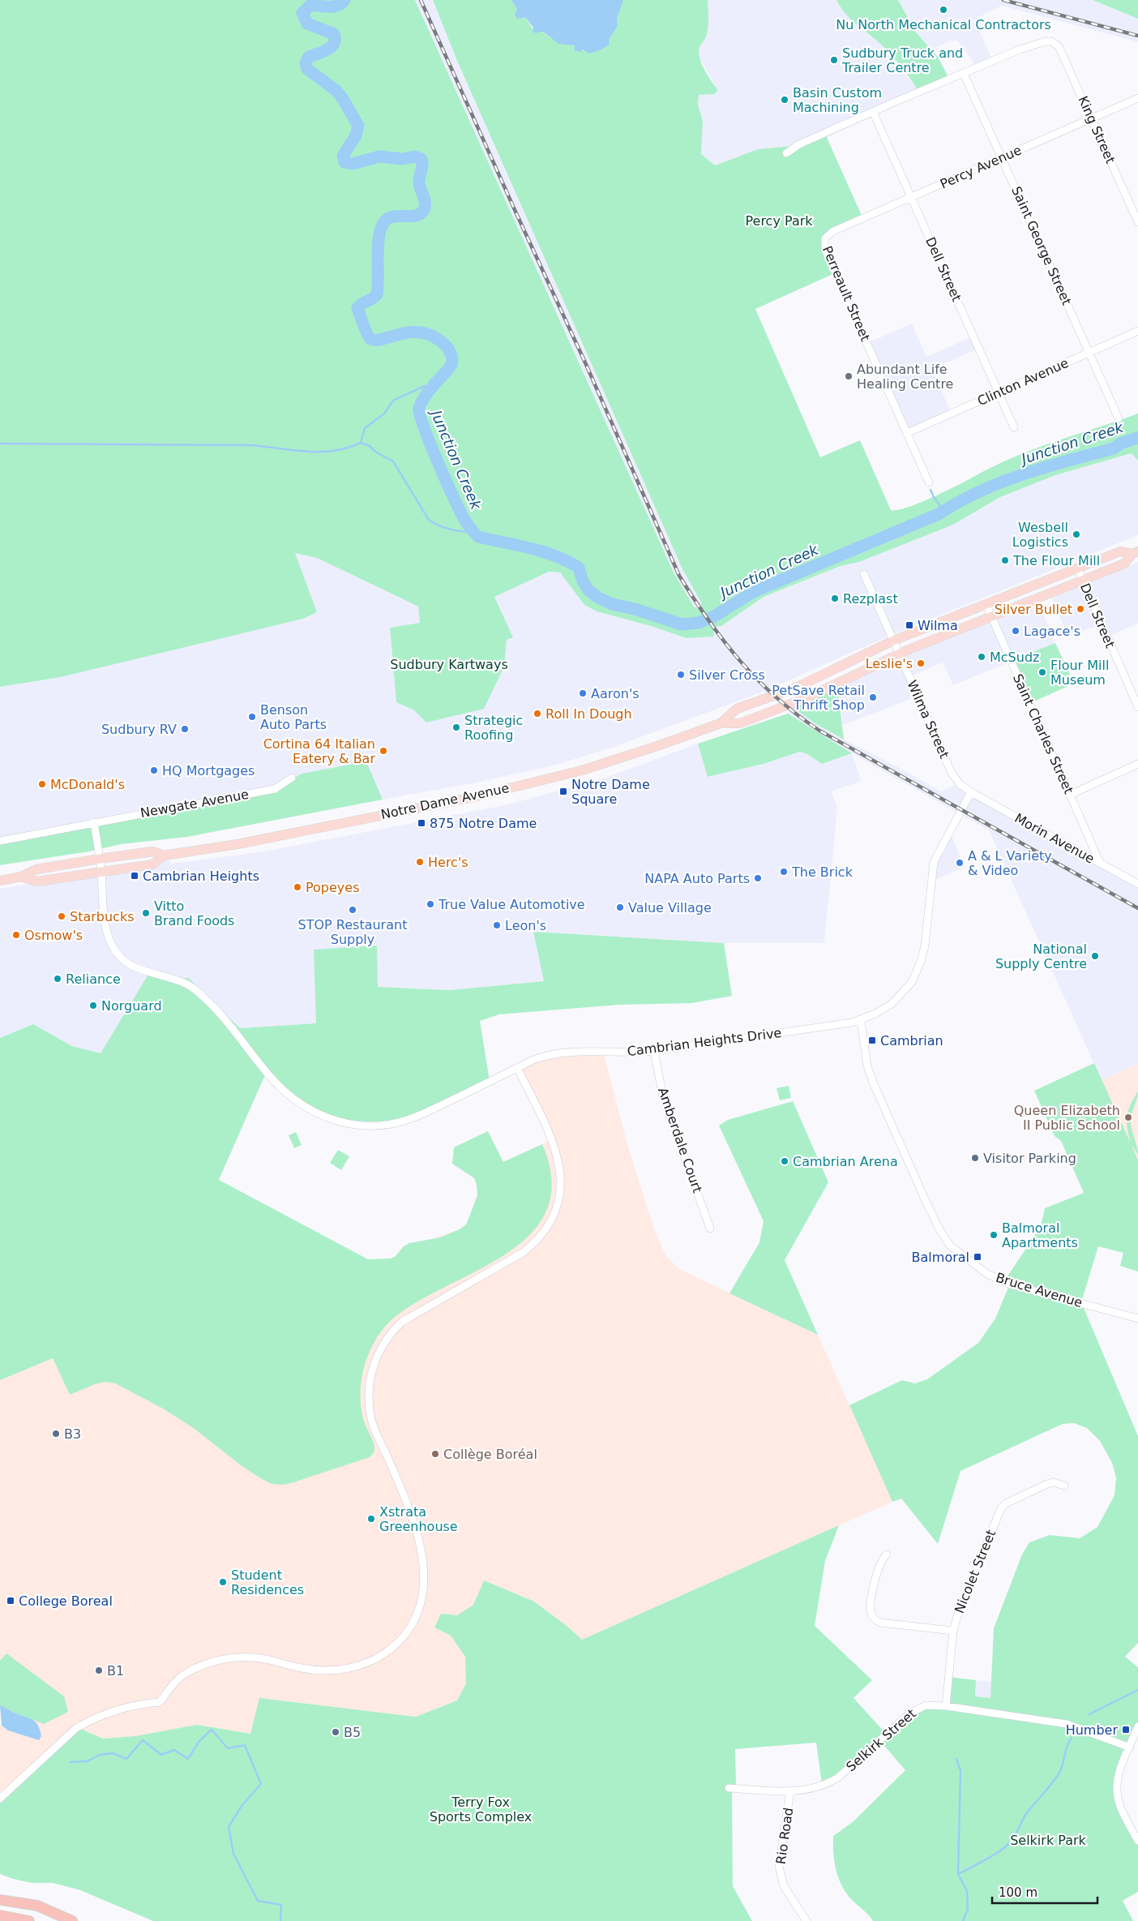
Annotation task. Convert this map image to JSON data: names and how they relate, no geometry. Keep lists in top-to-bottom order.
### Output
{
  "streets": {
    "main road": ["Notre Dame Avenue"],
    "street": [
      "King Street",
      "Percy Avenue",
      "Saint George Street",
      "Dell Street",
      "Perreault Street",
      "Clinton Avenue",
      "Wilma Street",
      "Saint Charles Street",
      "Newgate Avenue",
      "Morin Avenue",
      "Cambrian Heights Drive",
      "Amberdale Court",
      "Bruce Avenue",
      "Nicolet Street",
      "Selkirk Street",
      "Rio Road"
    ]
  },
  "crossings": [
    ["King Street", "Percy Avenue"],
    ["King Street", "Saint George Street"],
    ["Percy Avenue", "Saint George Street"],
    ["Percy Avenue", "Dell Street"],
    ["Percy Avenue", "Perreault Street"],
    ["Saint George Street", "Clinton Avenue"],
    ["Dell Street", "Clinton Avenue"],
    ["Dell Street", "Notre Dame Avenue"],
    ["Perreault Street", "Clinton Avenue"],
    ["Wilma Street", "Notre Dame Avenue"],
    ["Wilma Street", "Morin Avenue"],
    ["Wilma Street", "Cambrian Heights Drive"],
    ["Saint Charles Street", "Notre Dame Avenue"],
    ["Saint Charles Street", "Morin Avenue"],
    ["Notre Dame Avenue", "Cambrian Heights Drive"],
    ["Morin Avenue", "Cambrian Heights Drive"],
    ["Cambrian Heights Drive", "Amberdale Court"],
    ["Cambrian Heights Drive", "Bruce Avenue"],
    ["Nicolet Street", "Selkirk Street"],
    ["Selkirk Street", "Rio Road"]
  ],
  "water": ["Junction Creek"],
  "parks": [
    "Percy Park",
    "Sudbury Kartways",
    "Terry Fox Sports Complex",
    "Selkirk Park"
  ],
  "places": {
    "other": [
      "Nu North Mechanical Contractors",
      "Sudbury Truck and Trailer Centre",
      "Basin Custom Machining",
      "Abundant Life Healing Centre",
      "Wesbell Logistics",
      "The Flour Mill",
      "Rezplast",
      "Silver Bullet",
      "Lagace's",
      "McSudz",
      "Leslie's",
      "Flour Mill Museum",
      "Silver Cross",
      "Aaron's",
      "PetSave Retail Thrift Shop",
      "Roll In Dough",
      "Benson Auto Parts",
      "Strategic Roofing",
      "Sudbury RV",
      "Cortina 64 Italian Eatery & Bar",
      "HQ Mortgages",
      "McDonald's",
      "Herc's",
      "A & L Variety & Video",
      "The Brick",
      "NAPA Auto Parts",
      "Popeyes",
      "True Value Automotive",
      "Value Village",
      "STOP Restaurant Supply",
      "Vitto Brand Foods",
      "Starbucks",
      "Leon's",
      "Osmow's",
      "National Supply Centre",
      "Reliance",
      "Norguard",
      "Queen Elizabeth II Public School",
      "Visitor Parking",
      "Cambrian Arena",
      "Balmoral Apartments",
      "B3",
      "Collège Boréal",
      "Xstrata Greenhouse",
      "Student Residences",
      "B1",
      "B5"
    ],
    "transit": [
      "Wilma",
      "Notre Dame Square",
      "875 Notre Dame",
      "Cambrian Heights",
      "Cambrian",
      "Balmoral",
      "College Boreal",
      "Humber"
    ]
  },
  "scale_bar": "100 m"
}
